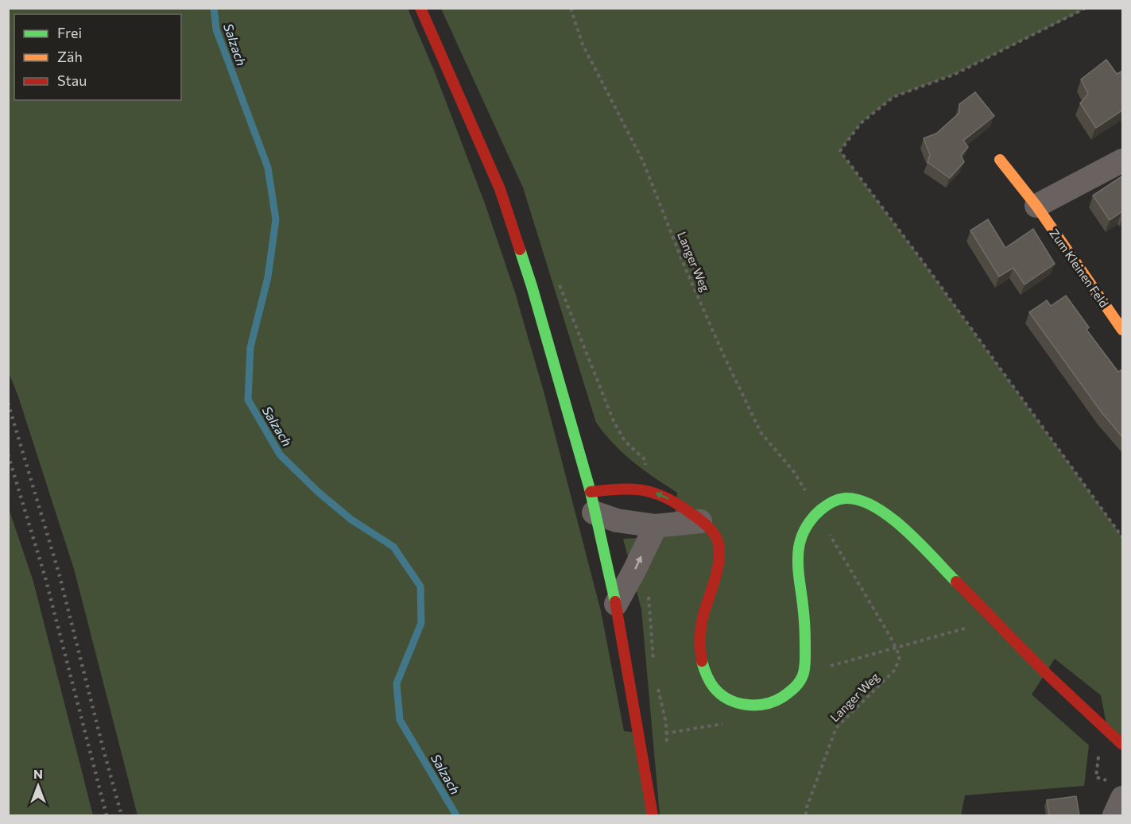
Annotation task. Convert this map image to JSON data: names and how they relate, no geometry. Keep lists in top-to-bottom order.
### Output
{
  "streets": {
    "street": ["Zum Kleinen Feld"],
    "path": ["Langer Weg"]
  },
  "water": ["Salzach"],
  "legend": ["Frei", "Zäh", "Stau"],
  "north": "top"
}
